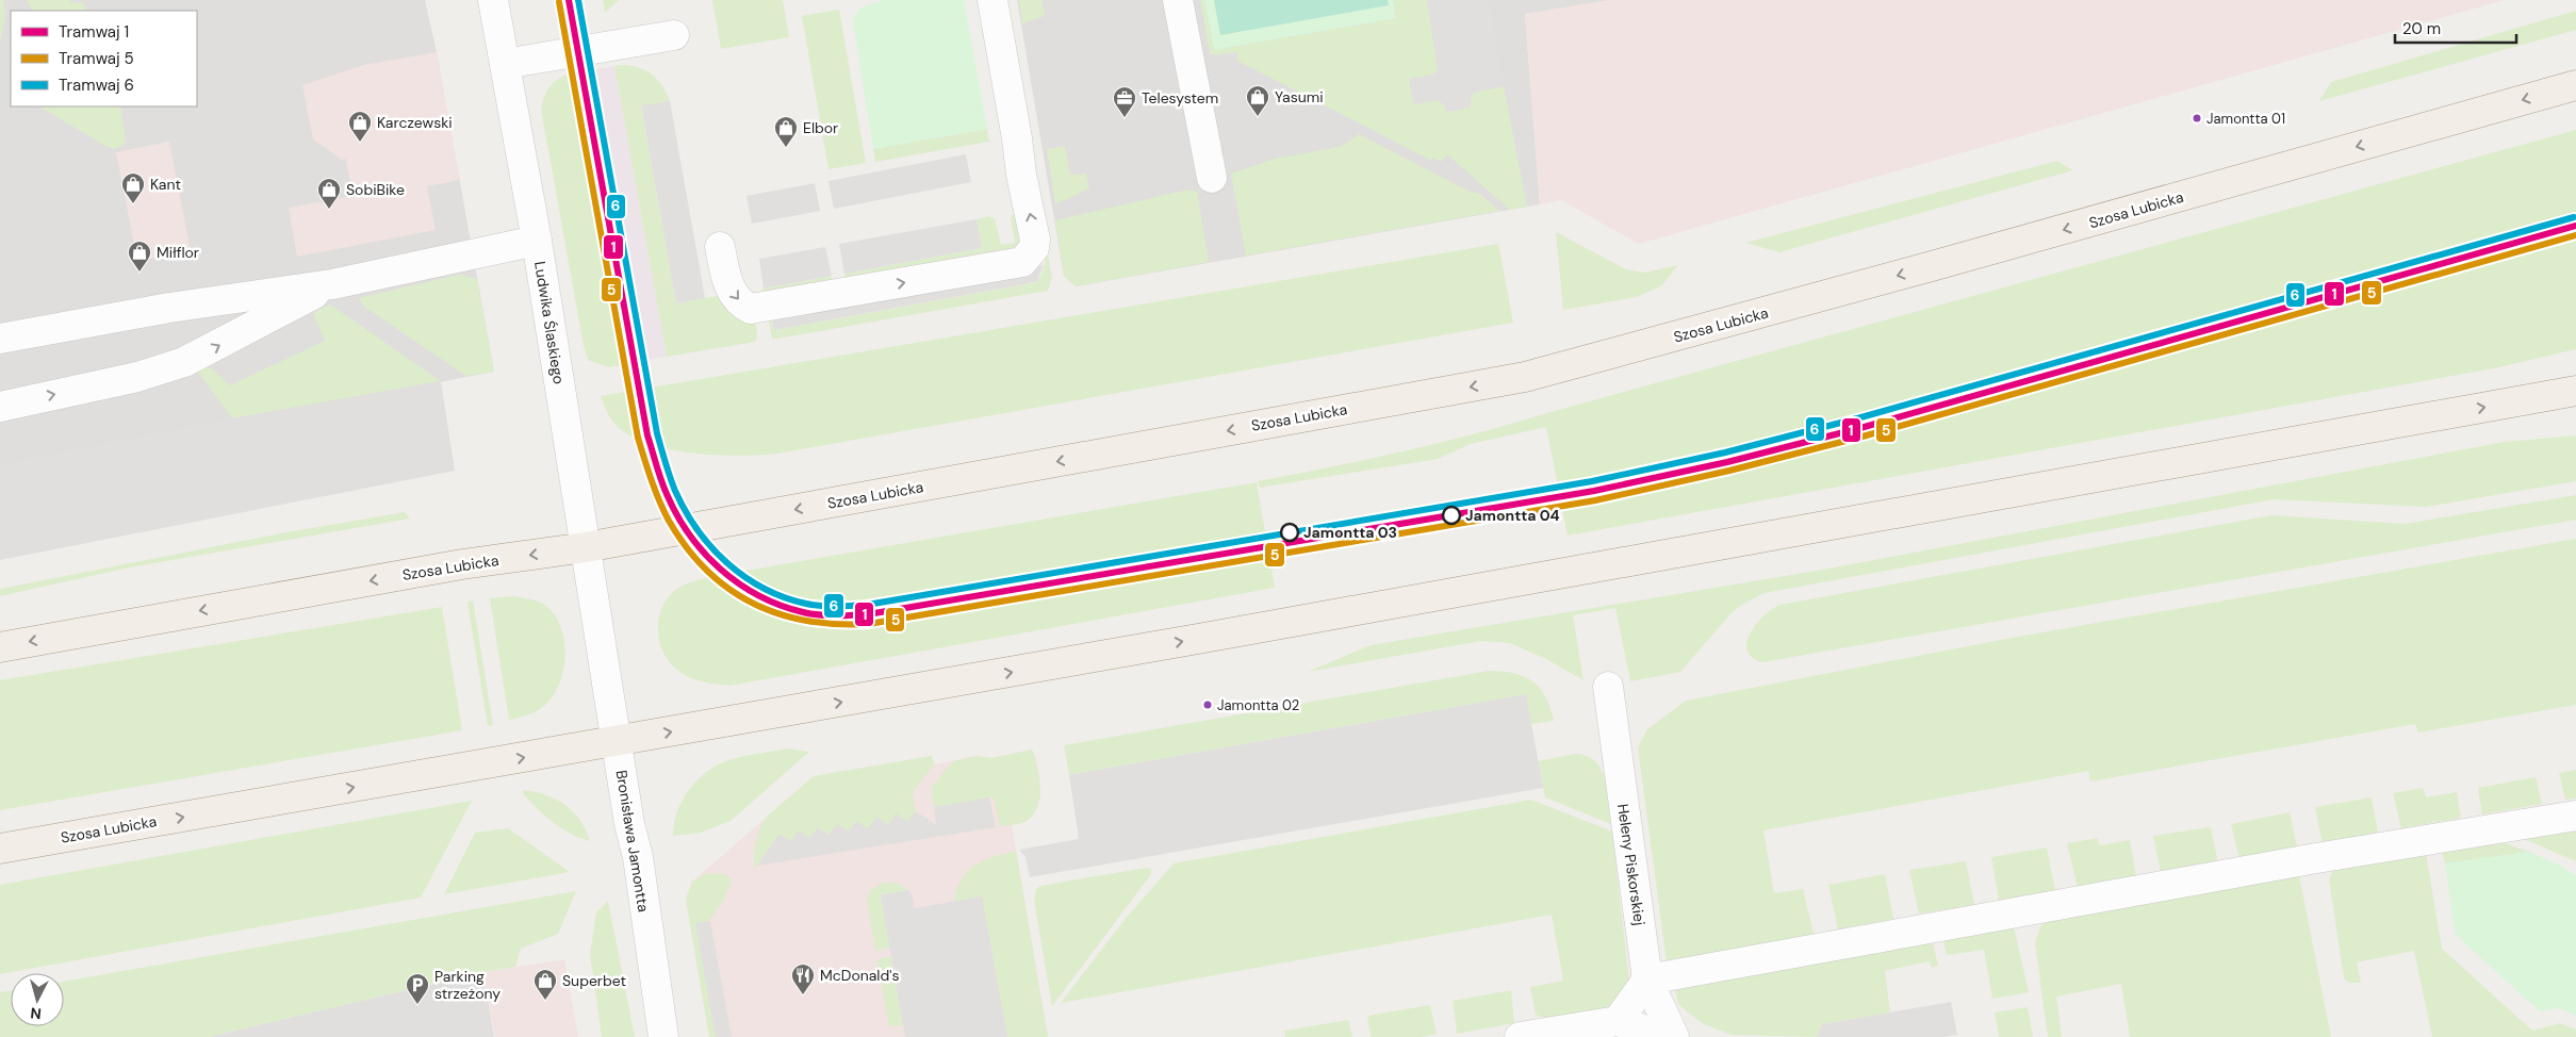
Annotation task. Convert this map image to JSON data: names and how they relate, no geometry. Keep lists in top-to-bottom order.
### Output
{
  "streets": {
    "main road": ["Szosa Lubicka"],
    "street": ["Ludwika Ślaskiego", "Bronisława Jamontta", "Heleny Piskorskiej"]
  },
  "crossings": [
    ["Szosa Lubicka", "Ludwika Ślaskiego"],
    ["Szosa Lubicka", "Bronisława Jamontta"],
    ["Ludwika Ślaskiego", "Bronisława Jamontta"]
  ],
  "places": {
    "shop": [
      "Yasumi",
      "Karczewski",
      "Elbor",
      "Kant",
      "SobiBike",
      "Miłflor",
      "Superbet"
    ],
    "other": [
      "Jamontta 01",
      "Jamontta 04",
      "Jamontta 03",
      "Jamontta 02"
    ],
    "office": ["Telesystem"],
    "restaurant": ["McDonald's"],
    "parking": ["Parking strzeżony"]
  },
  "lines": ["tram line 1", "tram line 6", "tram line 5"],
  "legend": ["Tramwaj 1", "Tramwaj 5", "Tramwaj 6"],
  "scale_bar": "20 m",
  "north": "bottom"
}
